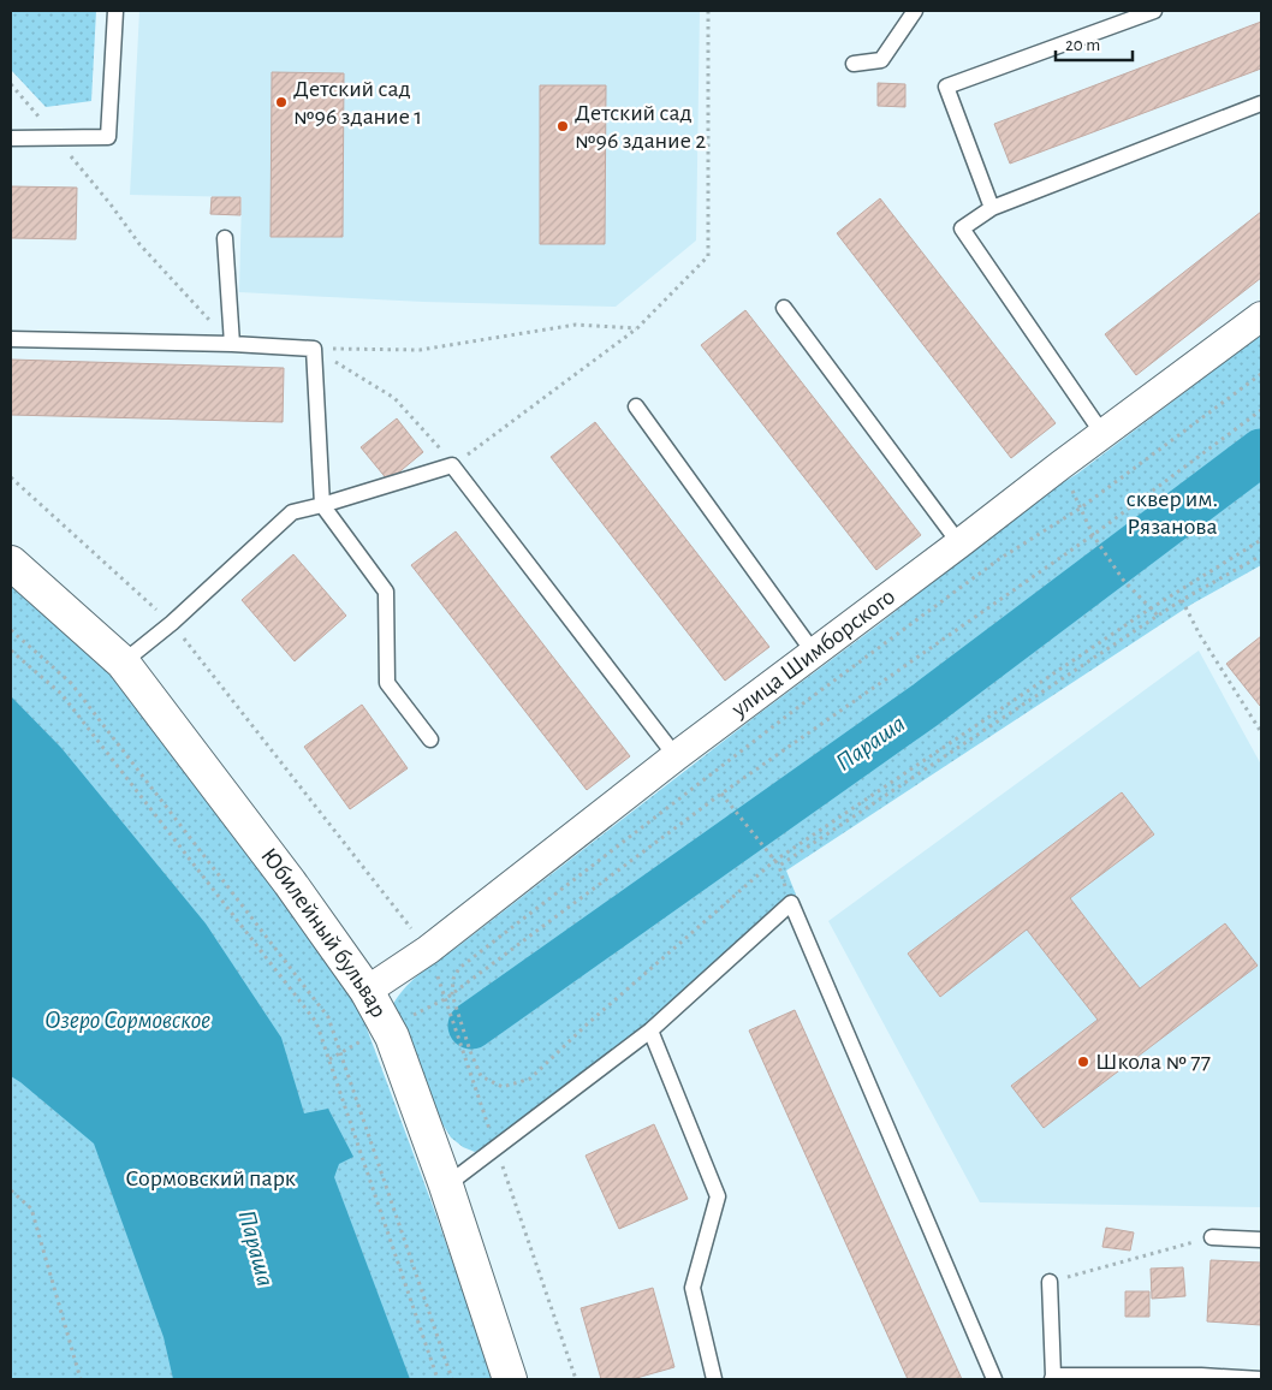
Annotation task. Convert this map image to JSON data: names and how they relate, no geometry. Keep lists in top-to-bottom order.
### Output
{
  "streets": {
    "street": ["улица Шимборского", "Юбилейный бульвар"]
  },
  "crossings": [
    ["улица Шимборского", "Юбилейный бульвар"]
  ],
  "water": ["Параша", "Озеро Сормовское"],
  "parks": ["сквер им. Рязанова", "Сормовский парк"],
  "places": ["Детский сад №96 здание 1", "Детский сад №96 здание 2", "Школа № 77"],
  "scale_bar": "20 m"
}
